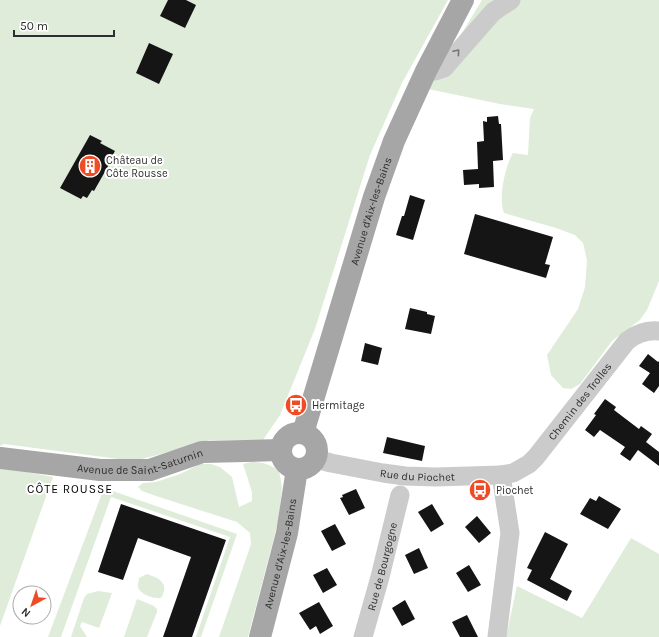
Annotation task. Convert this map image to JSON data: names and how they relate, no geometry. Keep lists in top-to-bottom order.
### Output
{
  "streets": {
    "main road": ["Avenue d'Aix-les-Bains", "Avenue de Saint-Saturnin"],
    "street": ["Chemin des Trolles", "Rue du Piochet", "Rue de Bourgogne"]
  },
  "crossings": [
    ["Avenue d'Aix-les-Bains", "Avenue de Saint-Saturnin"],
    ["Avenue d'Aix-les-Bains", "Rue du Piochet"],
    ["Chemin des Trolles", "Rue du Piochet"],
    ["Avenue de Saint-Saturnin", "Rue du Piochet"]
  ],
  "districts": ["CÔTE ROUSSE"],
  "places": {
    "building": ["Château de Côte Rousse"],
    "bus stop": ["Hermitage", "Piochet"]
  },
  "scale_bar": "50 m",
  "north": "bottom left"
}
